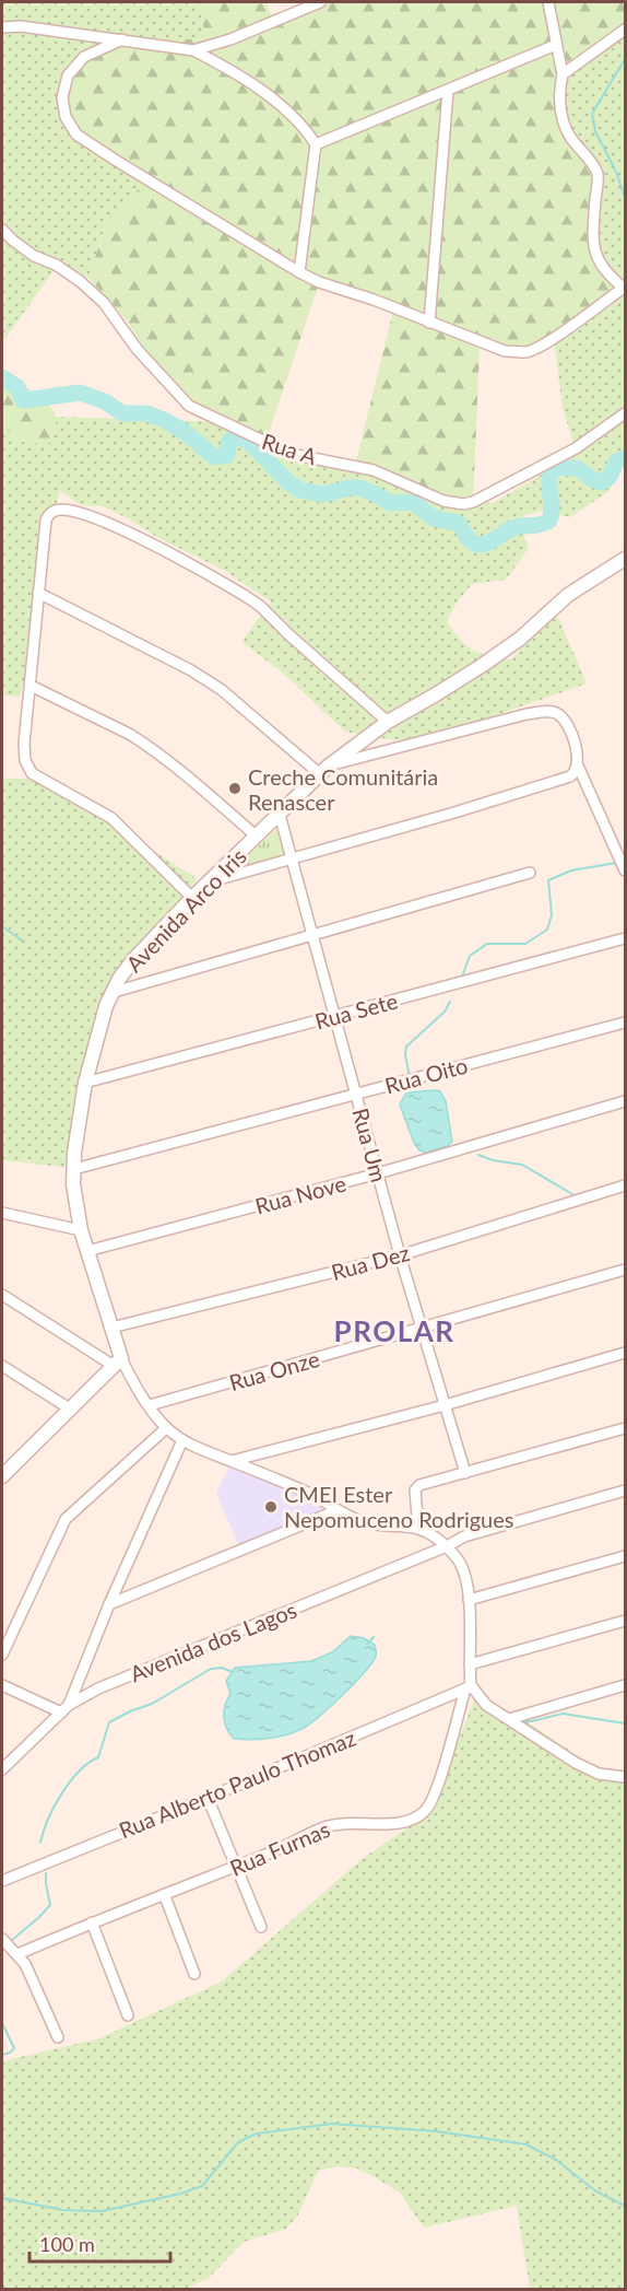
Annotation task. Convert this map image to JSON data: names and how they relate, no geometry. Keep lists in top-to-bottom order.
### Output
{
  "streets": {
    "street": [
      "Rua A",
      "Avenida Arco Iris",
      "Rua Sete",
      "Rua Oito",
      "Rua Um",
      "Rua Nove",
      "Rua Dez",
      "Rua Onze",
      "Avenida dos Lagos",
      "Rua Alberto Paulo Thomaz",
      "Rua Furnas"
    ]
  },
  "crossings": [
    ["Avenida Arco Iris", "Rua Sete"],
    ["Avenida Arco Iris", "Rua Oito"],
    ["Avenida Arco Iris", "Rua Um"],
    ["Avenida Arco Iris", "Rua Nove"],
    ["Avenida Arco Iris", "Rua Dez"],
    ["Avenida Arco Iris", "Rua Onze"],
    ["Rua Sete", "Rua Um"],
    ["Rua Oito", "Rua Um"],
    ["Rua Um", "Rua Nove"],
    ["Rua Um", "Rua Dez"],
    ["Rua Um", "Rua Onze"],
    ["Avenida dos Lagos", "Rua Furnas"],
    ["Rua Alberto Paulo Thomaz", "Rua Furnas"]
  ],
  "districts": ["PROLAR"],
  "places": ["Creche Comunitária Renascer", "CMEI Ester Nepomuceno Rodrigues"],
  "scale_bar": "100 m"
}
